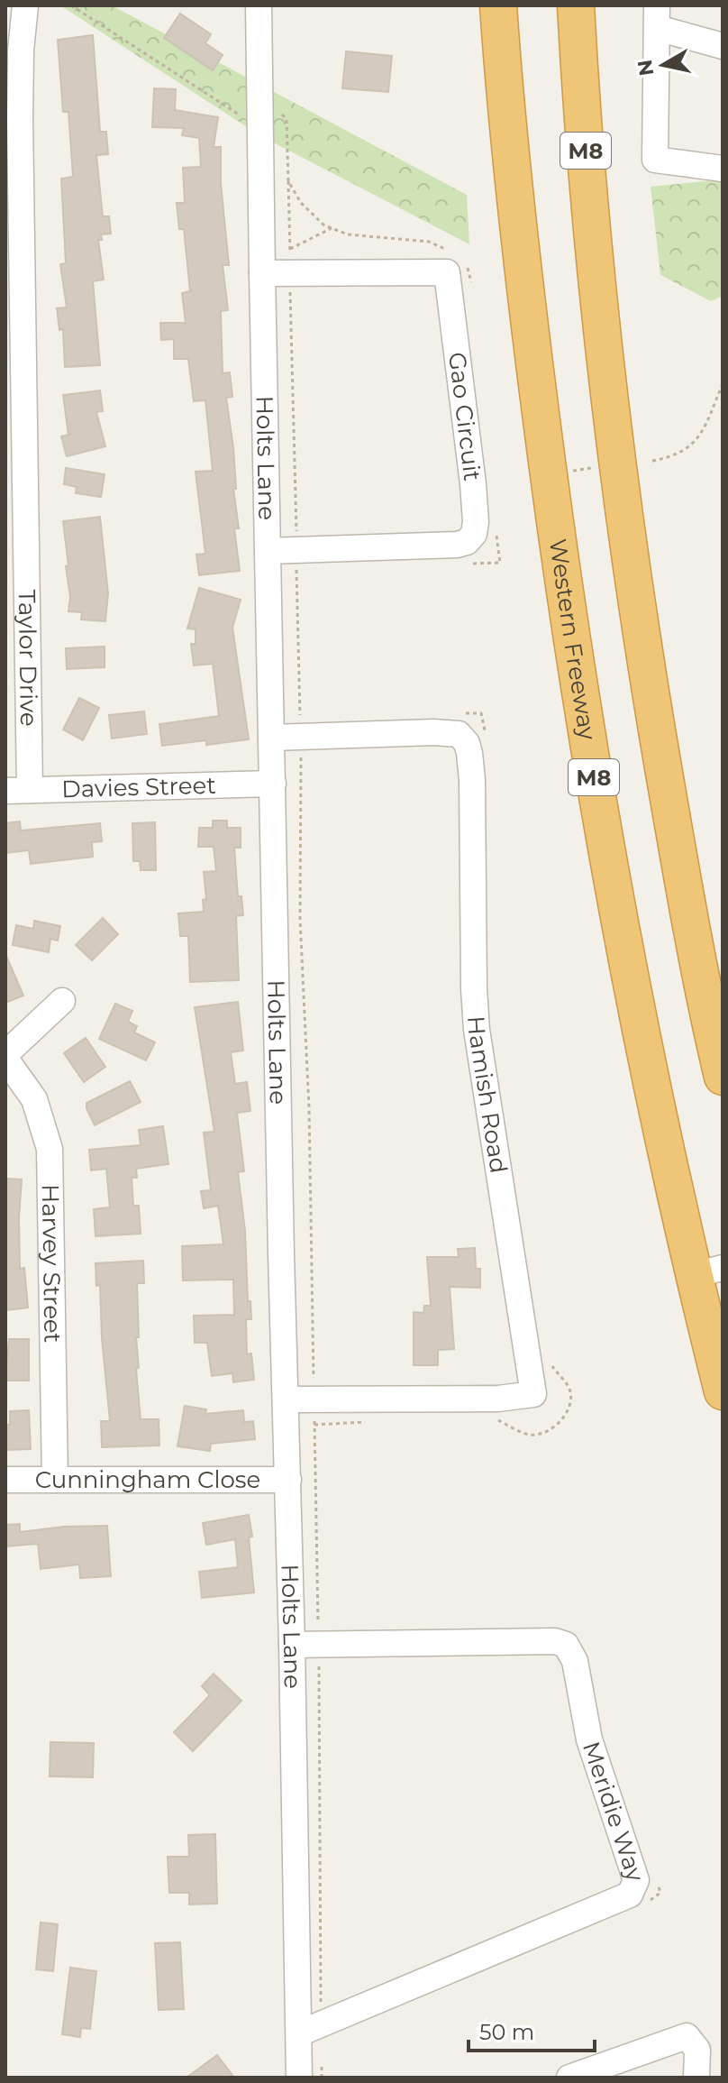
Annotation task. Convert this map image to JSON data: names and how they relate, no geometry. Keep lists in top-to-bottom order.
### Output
{
  "streets": {
    "highway": ["M8", "Western Freeway"],
    "street": [
      "Gao Circuit",
      "Holts Lane",
      "Taylor Drive",
      "Davies Street",
      "Hamish Road",
      "Harvey Street",
      "Cunningham Close",
      "Meridie Way"
    ]
  },
  "crossings": [
    ["Gao Circuit", "Holts Lane"],
    ["Holts Lane", "Davies Street"],
    ["Holts Lane", "Hamish Road"],
    ["Holts Lane", "Cunningham Close"],
    ["Holts Lane", "Meridie Way"],
    ["Taylor Drive", "Davies Street"],
    ["Harvey Street", "Cunningham Close"]
  ],
  "scale_bar": "50 m",
  "north": "left"
}
